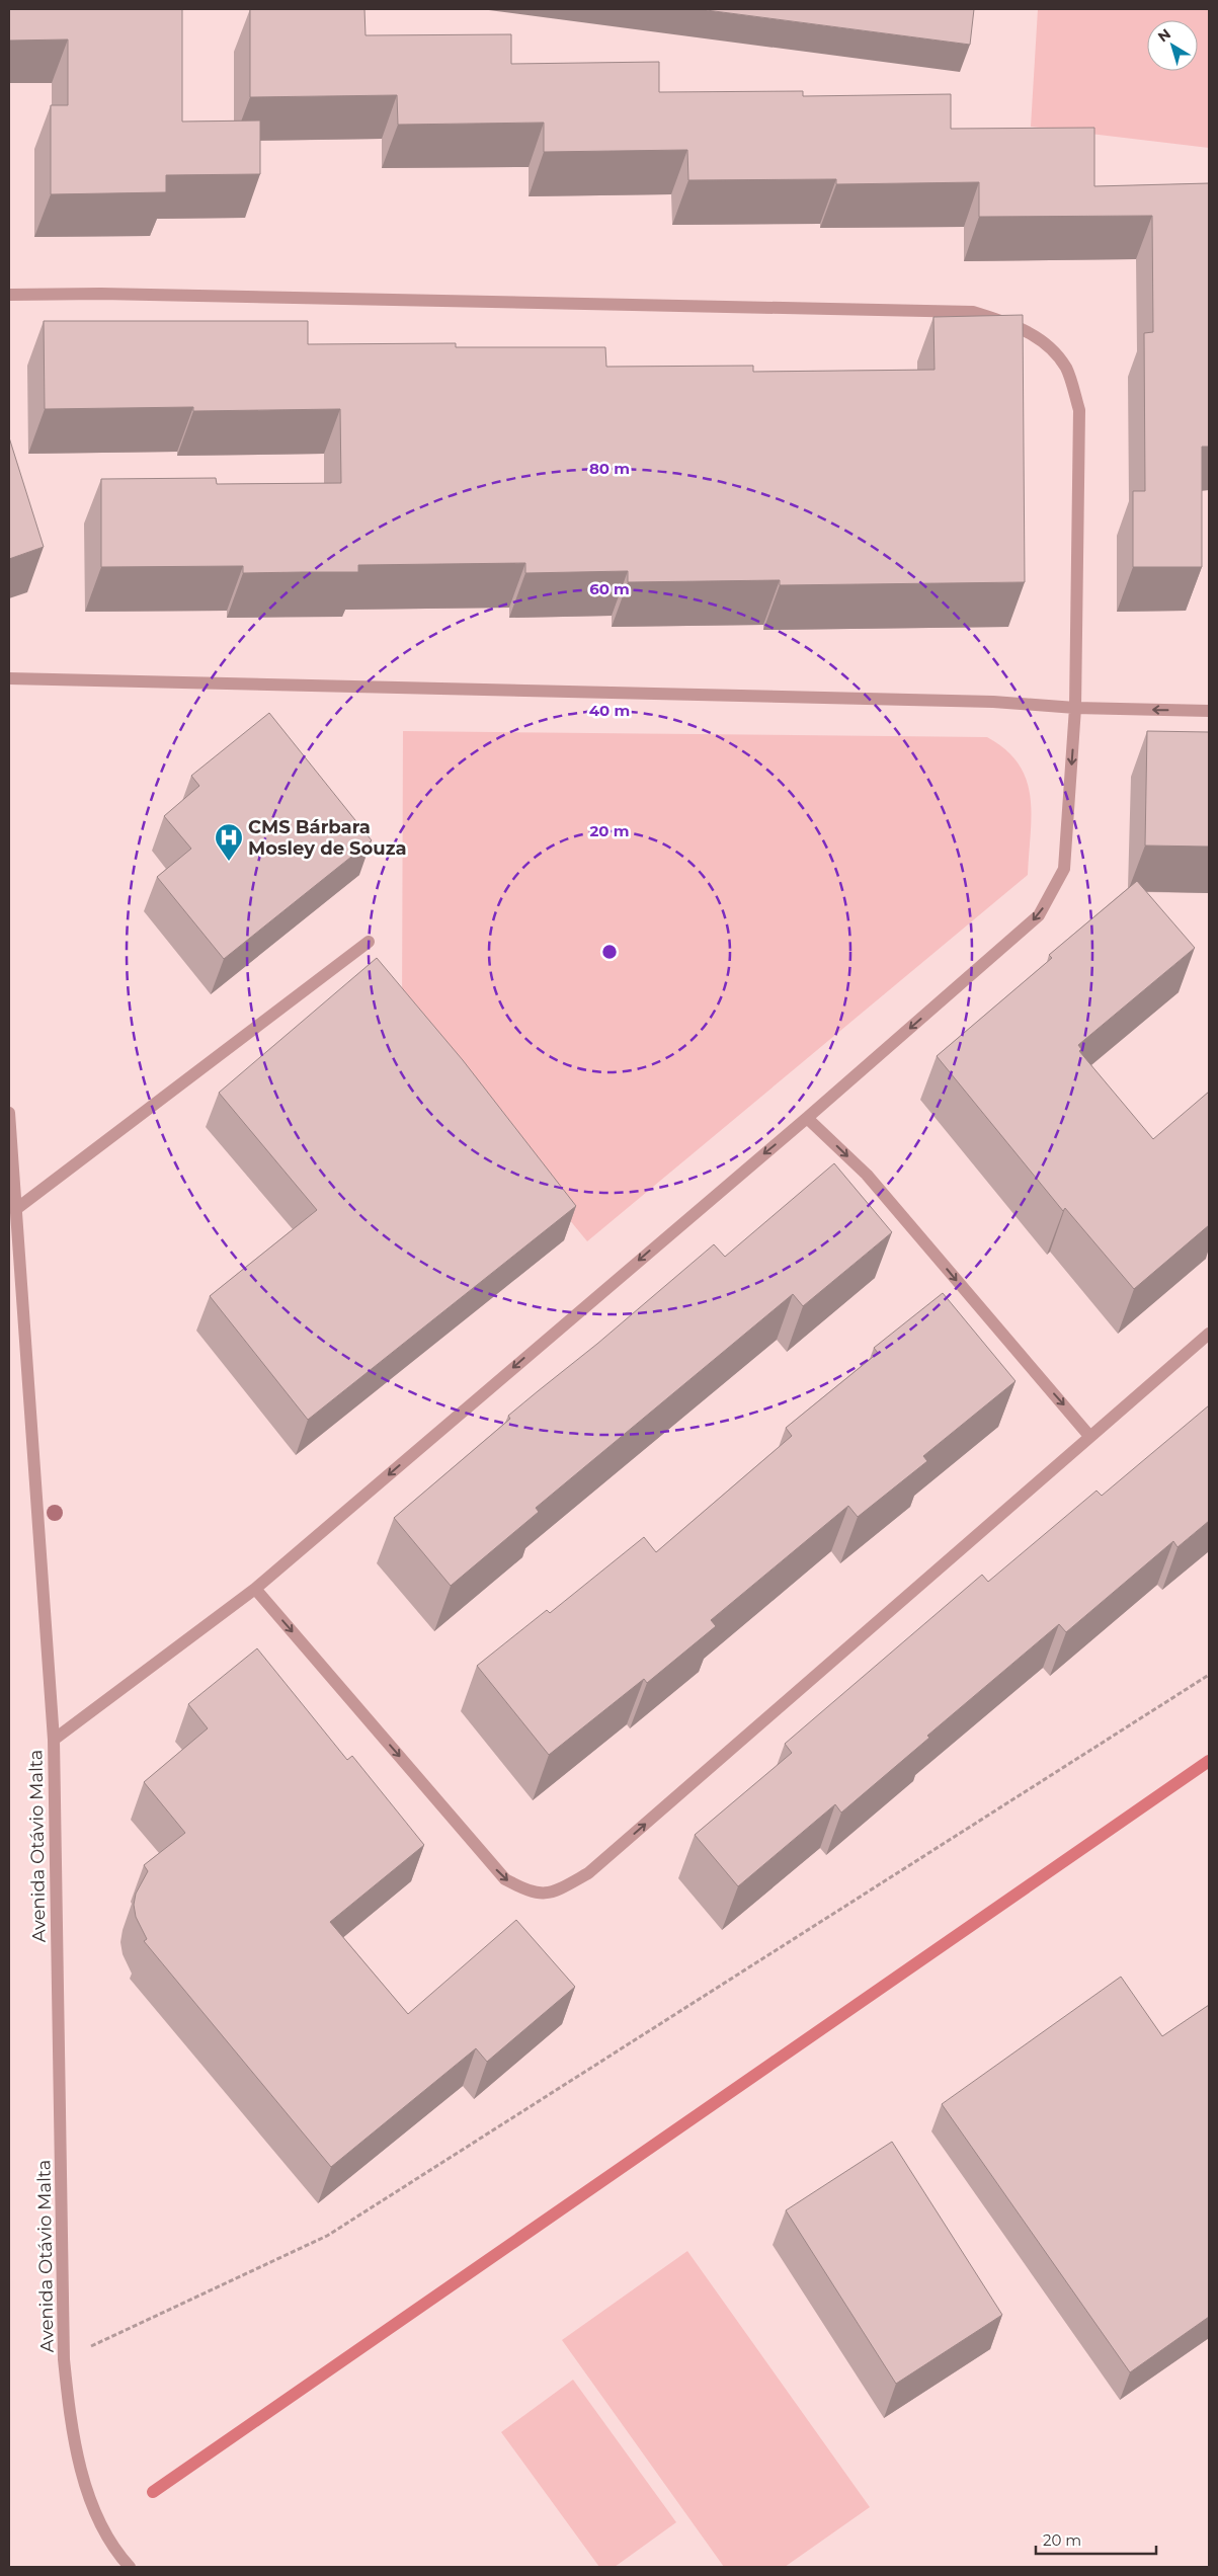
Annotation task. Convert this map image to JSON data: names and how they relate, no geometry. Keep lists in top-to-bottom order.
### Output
{
  "streets": {
    "street": ["Avenida Otávio Malta"]
  },
  "places": {
    "hospital": ["CMS Bárbara Mosley de Souza"]
  },
  "scale_bar": "20 m",
  "north": "top left",
  "rings": [
    "80 m",
    "60 m",
    "40 m",
    "20 m"
  ]
}
